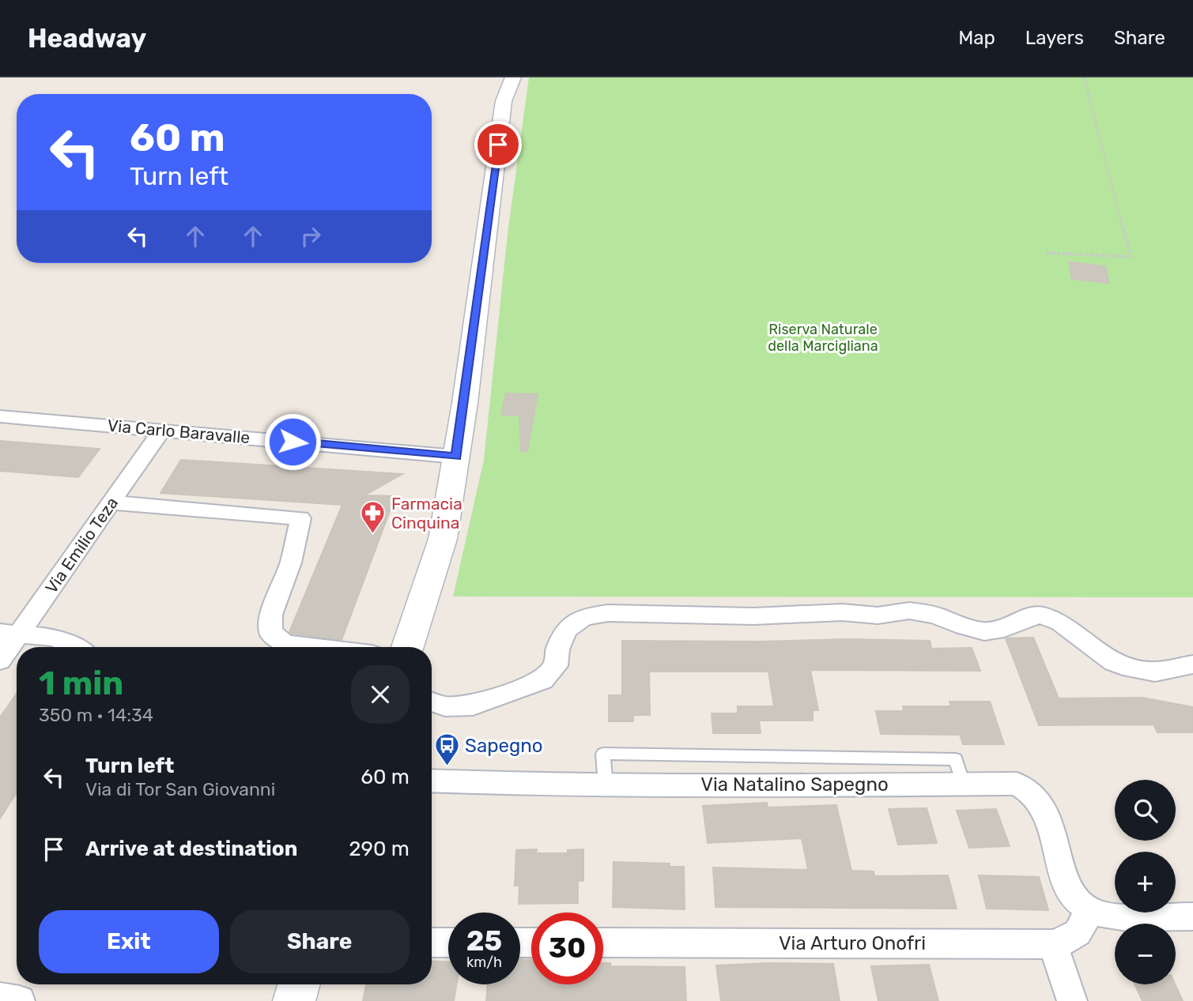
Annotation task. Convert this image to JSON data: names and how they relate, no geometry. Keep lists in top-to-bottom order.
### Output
{
  "streets": {
    "street": [
      "Via Carlo Baravalle",
      "Via Emilio Teza",
      "Via Natalino Sapegno",
      "Via Arturo Onofri"
    ]
  },
  "crossings": [
    ["Via Carlo Baravalle", "Via Emilio Teza"]
  ],
  "parks": ["Riserva Naturale della Marcigliana"],
  "places": {
    "pharmacy": ["Farmacia Cinquina"],
    "bus stop": ["Sapegno"]
  },
  "page": {
    "header": "Headway",
    "nav": ["Map", "Layers", "Share"],
    "turn": ["60 m", "Turn left"],
    "heading": ["1 min", "350 m · 14:34"],
    "list": [
      {
        "name": "Turn left",
        "note": "Via di Tor San Giovanni",
        "value": "60 m"
      },
      {
        "name": "Arrive at destination",
        "value": "290 m"
      }
    ],
    "map_buttons": ["+", "−"],
    "buttons": ["Exit", "Share"],
    "speed": "25 km/h",
    "limit": "30"
  }
}
